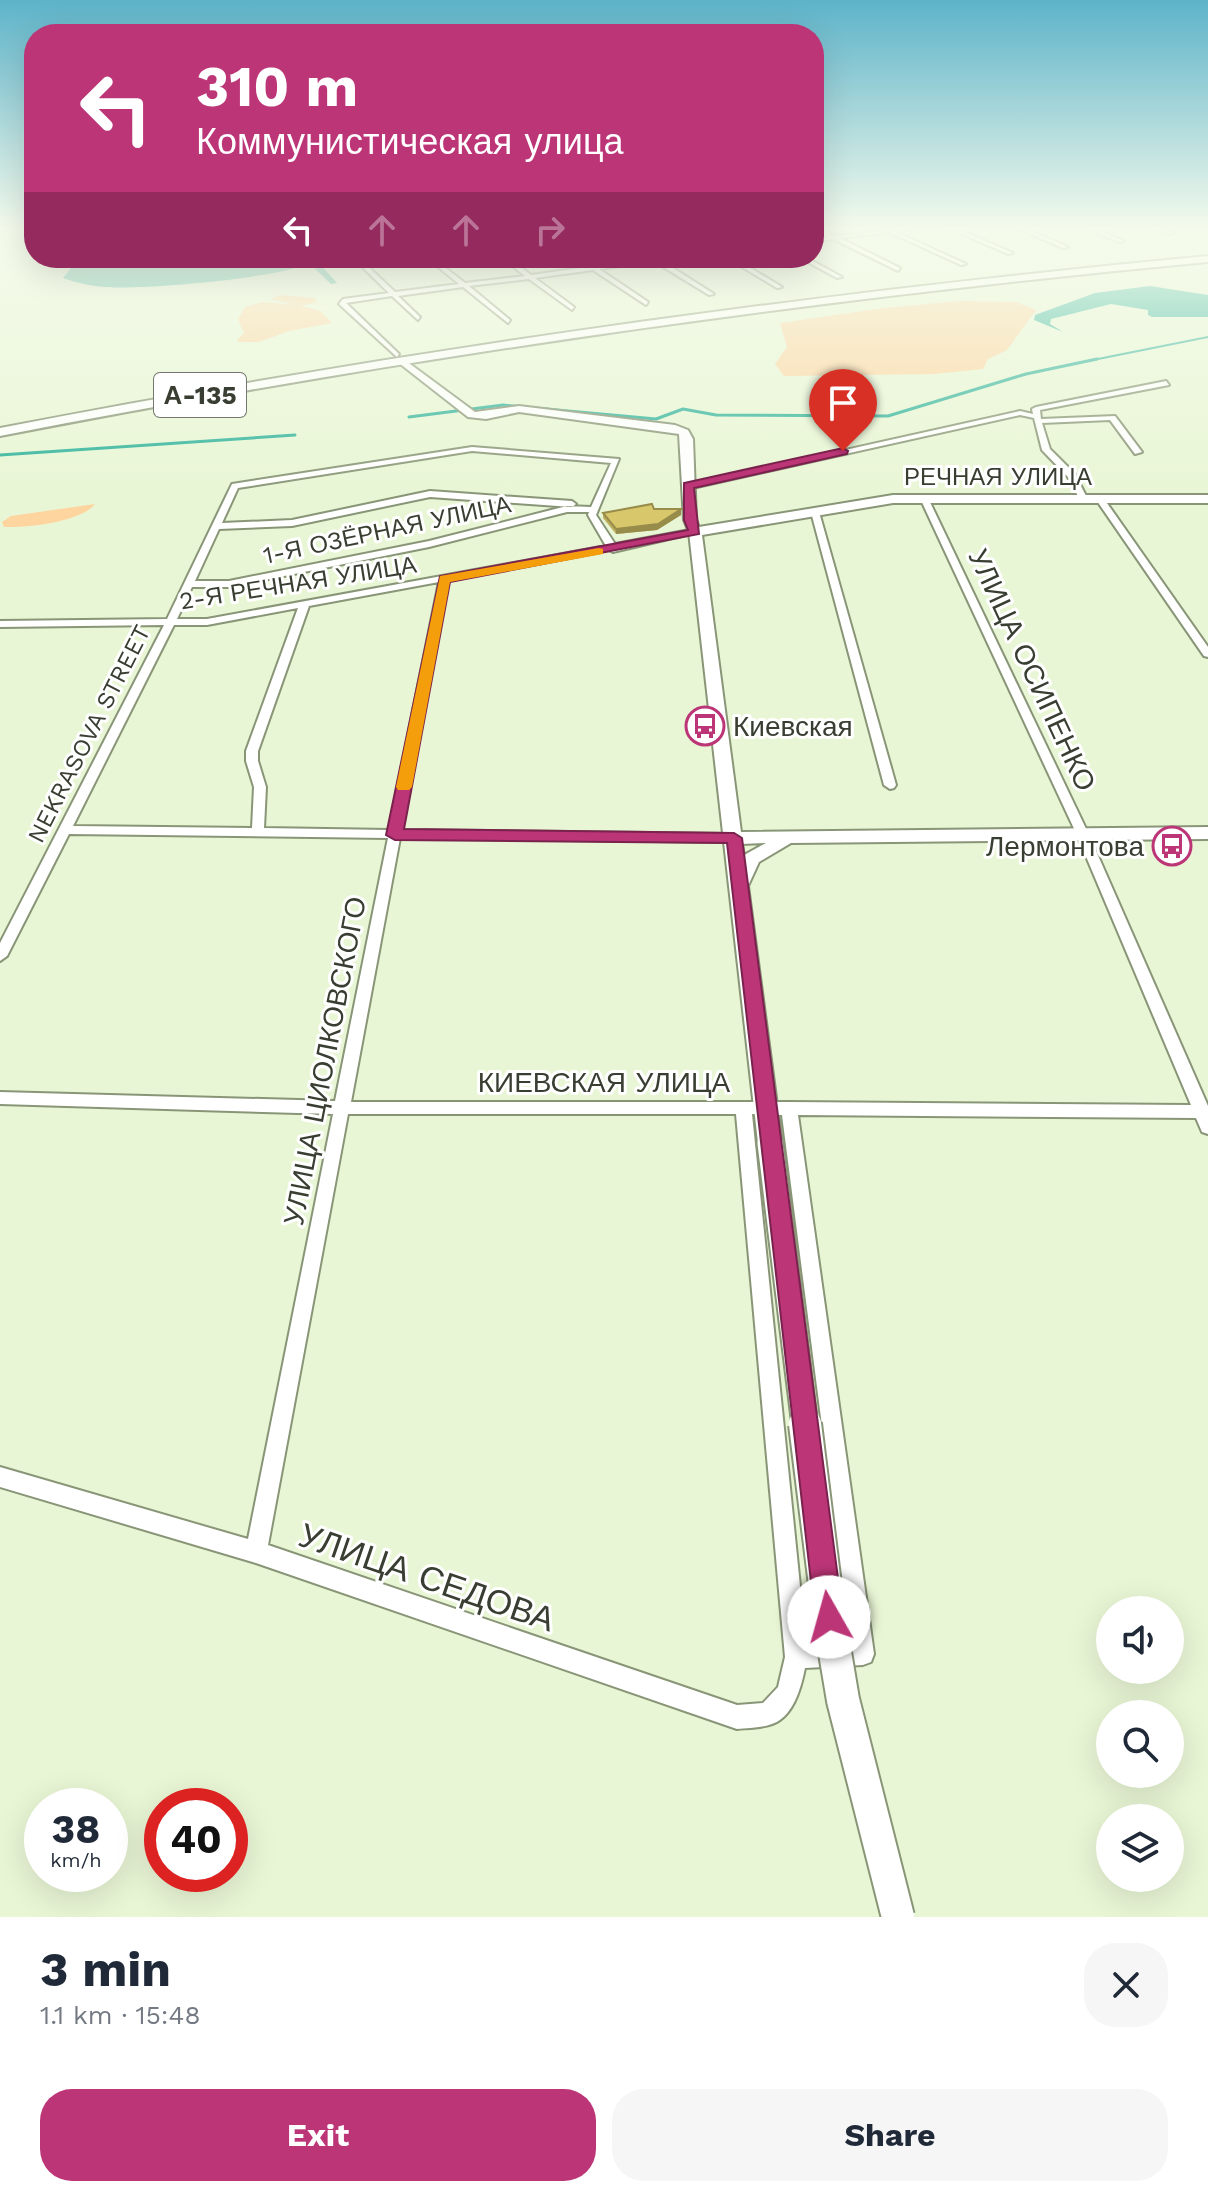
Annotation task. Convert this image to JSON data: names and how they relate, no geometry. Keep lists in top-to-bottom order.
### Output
{
  "streets": {
    "highway": ["А-135"],
    "street": [
      "РЕЧНАЯ УЛИЦА",
      "1-Я ОЗЁРНАЯ УЛИЦА",
      "2-Я РЕЧНАЯ УЛИЦА",
      "УЛИЦА ОСИПЕНКО",
      "NEKRASOVA STREET",
      "УЛИЦА ЦИОЛКОВСКОГО",
      "КИЕВСКАЯ УЛИЦА",
      "УЛИЦА СЕДОВА"
    ]
  },
  "crossings": [
    ["РЕЧНАЯ УЛИЦА", "2-Я РЕЧНАЯ УЛИЦА"],
    ["РЕЧНАЯ УЛИЦА", "УЛИЦА ОСИПЕНКО"],
    ["1-Я ОЗЁРНАЯ УЛИЦА", "NEKRASOVA STREET"],
    ["2-Я РЕЧНАЯ УЛИЦА", "NEKRASOVA STREET"],
    ["2-Я РЕЧНАЯ УЛИЦА", "УЛИЦА ЦИОЛКОВСКОГО"],
    ["УЛИЦА ОСИПЕНКО", "КИЕВСКАЯ УЛИЦА"],
    ["УЛИЦА ЦИОЛКОВСКОГО", "КИЕВСКАЯ УЛИЦА"],
    ["УЛИЦА ЦИОЛКОВСКОГО", "УЛИЦА СЕДОВА"]
  ],
  "places": {
    "bus stop": ["Киевская", "Лермонтова"]
  },
  "page": {
    "turn": ["310 m", "Коммунистическая улица"],
    "speed": "38 km/h",
    "limit": "40",
    "heading": ["3 min", "1.1 km · 15:48"],
    "buttons": ["Exit", "Share"]
  }
}
